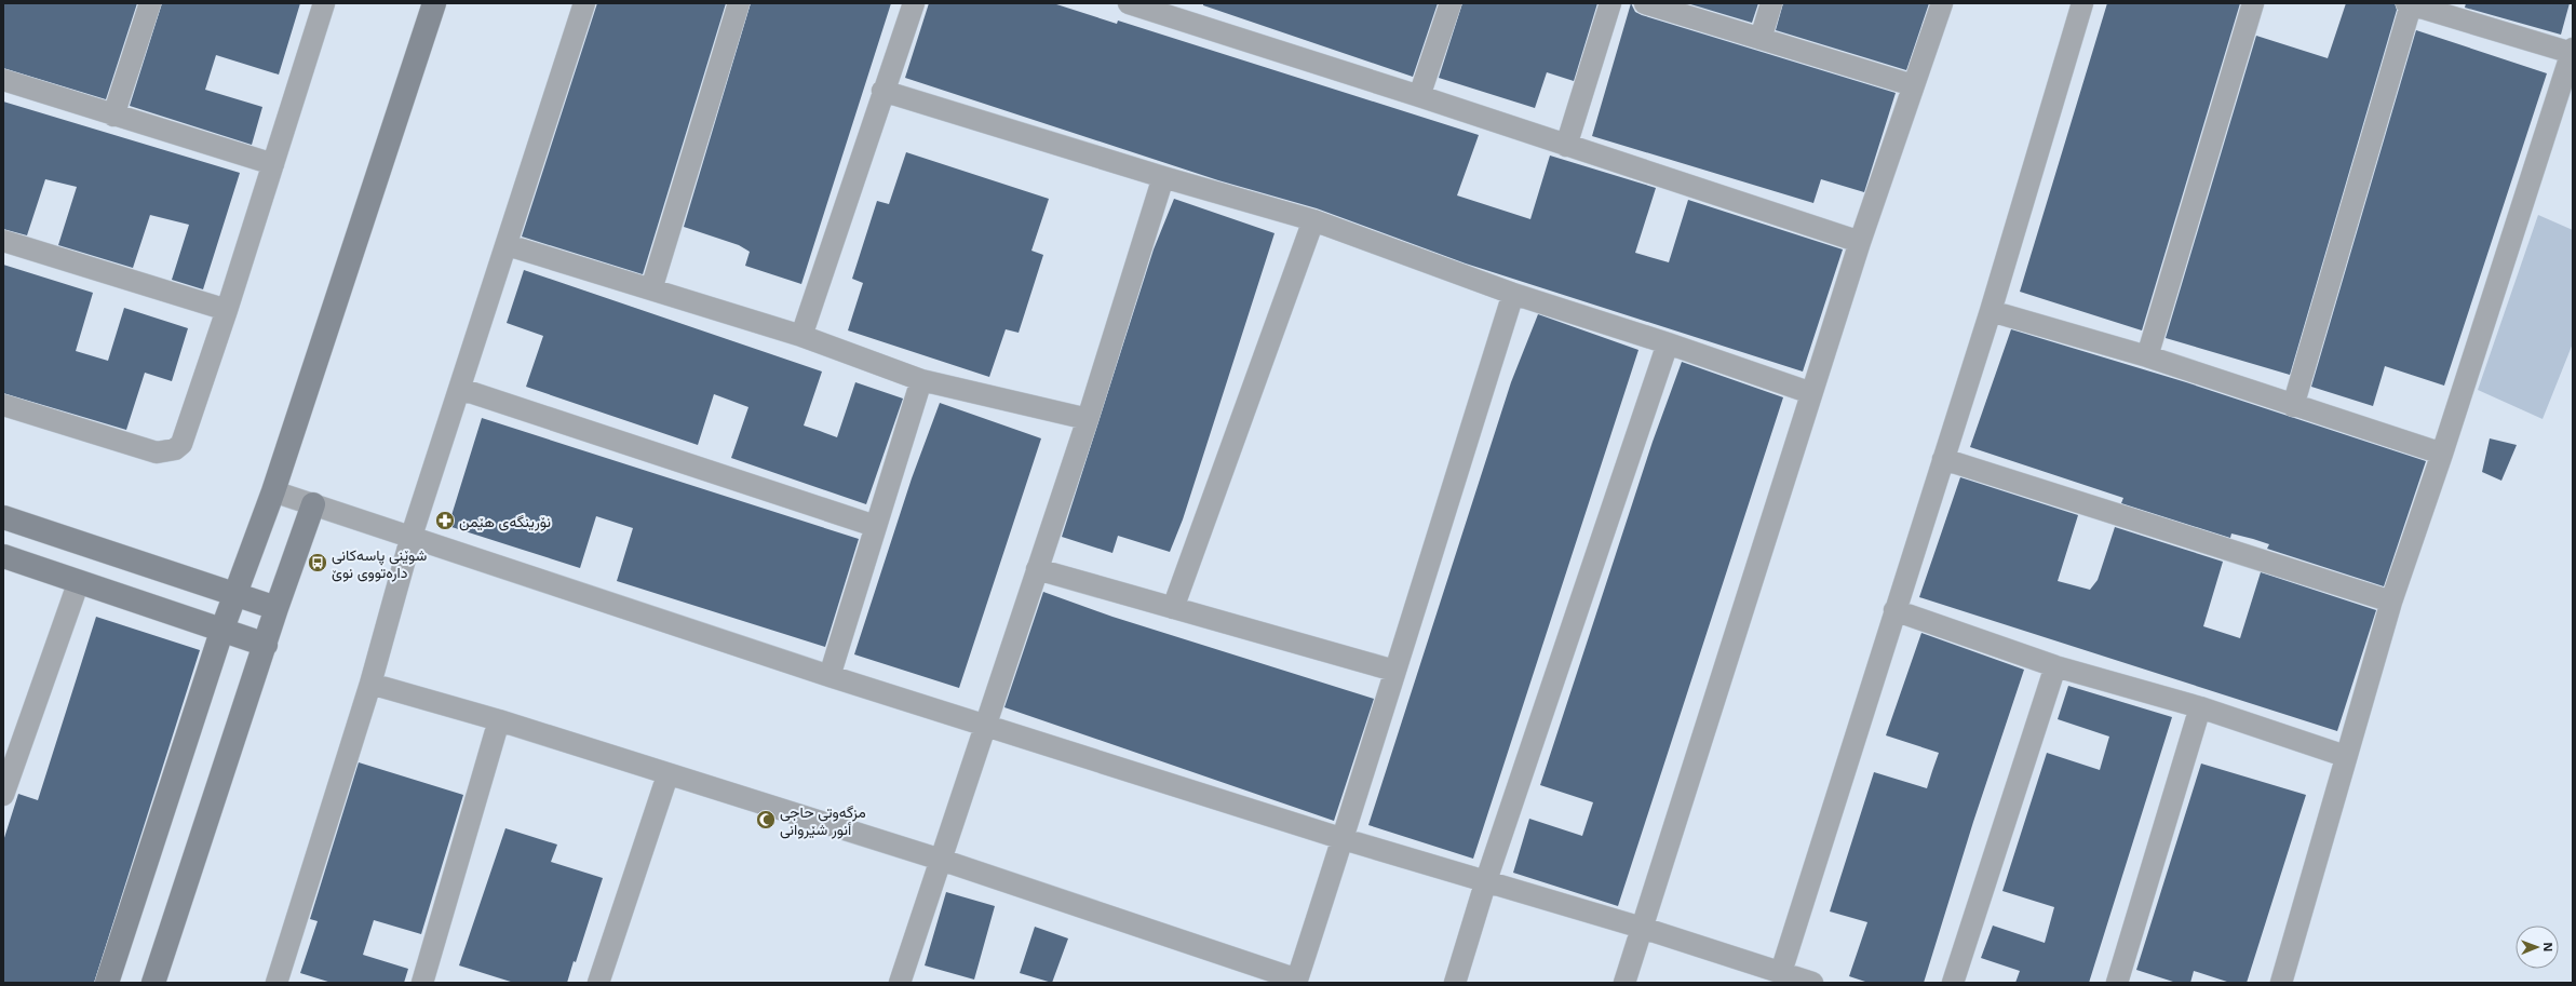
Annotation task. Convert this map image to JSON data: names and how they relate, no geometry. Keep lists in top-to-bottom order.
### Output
{
  "places": {
    "pharmacy": ["نۆرینگه‌ی هێمن"],
    "bus stop": ["شوێنی پاسەکانی دارەتووی نوێ"],
    "mosque": ["مزگەوتی حاجی أنور شێروانی"]
  },
  "north": "right"
}
